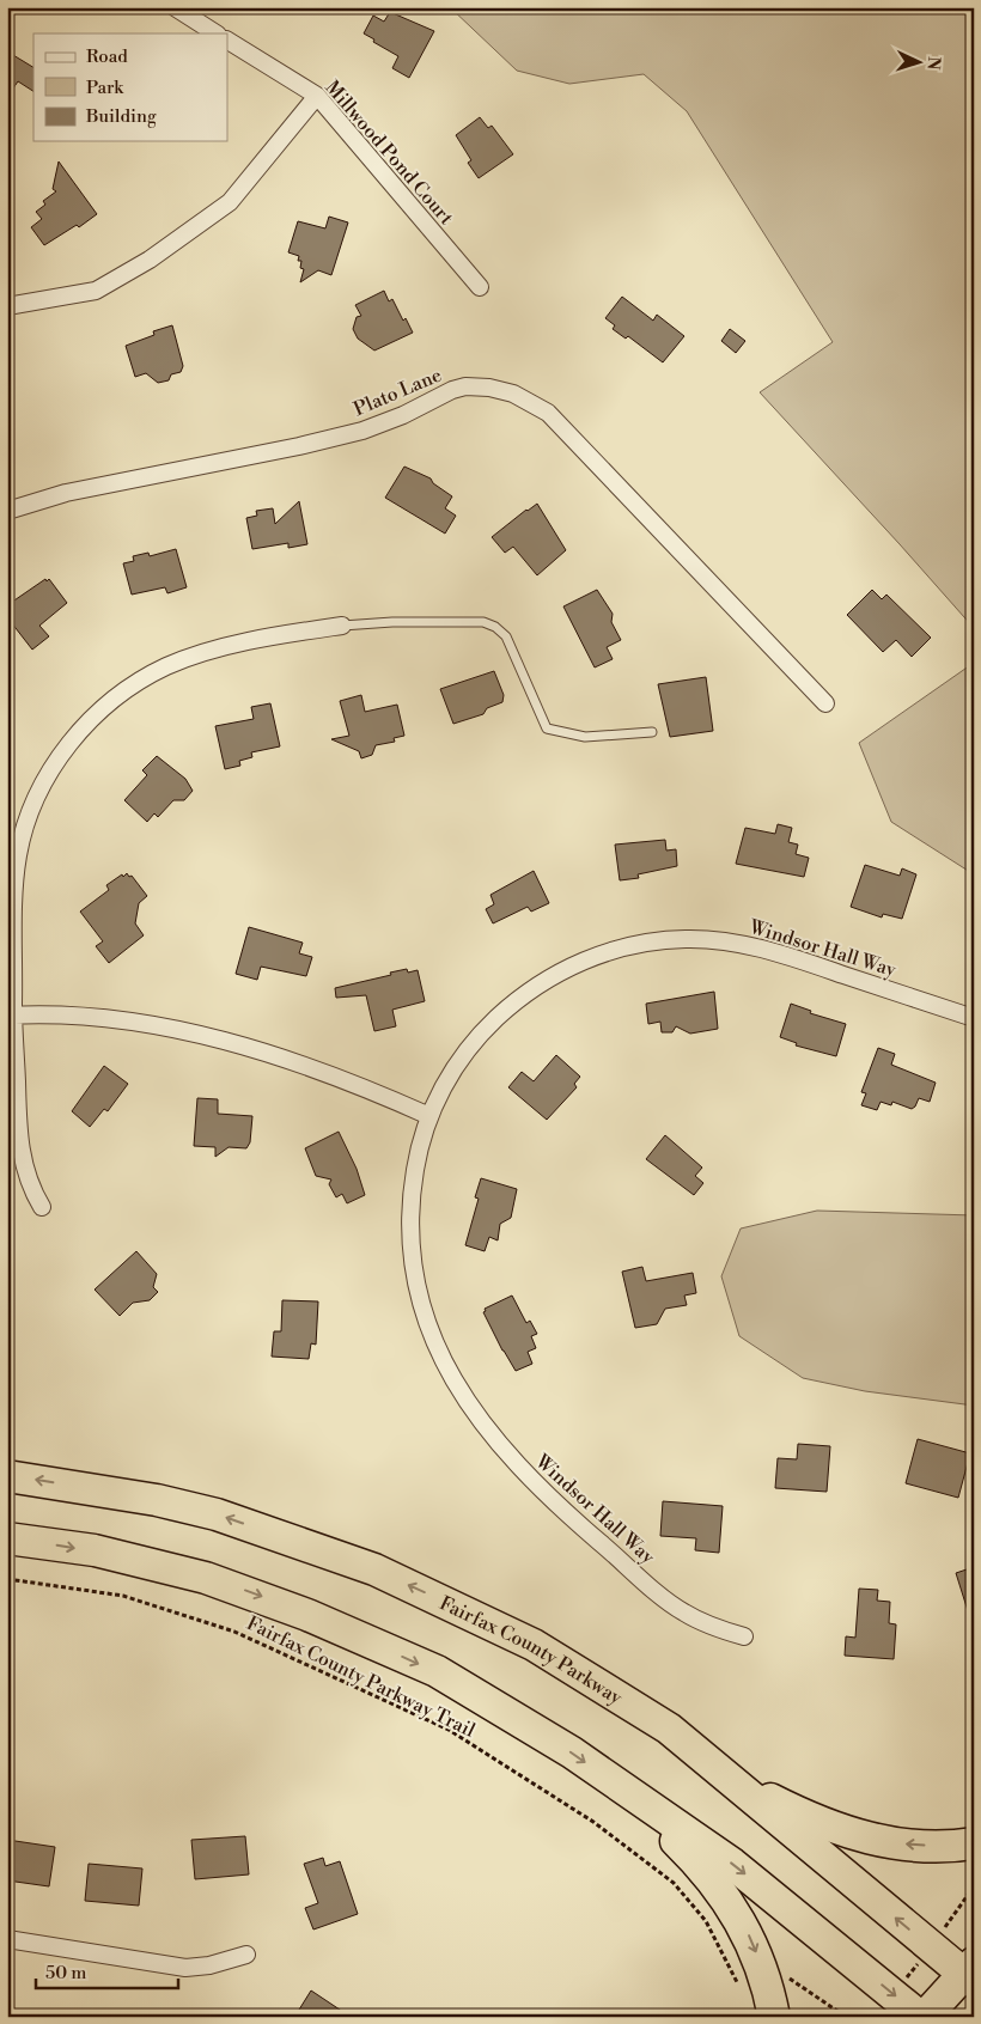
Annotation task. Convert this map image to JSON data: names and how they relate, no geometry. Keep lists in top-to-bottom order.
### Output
{
  "streets": {
    "highway": ["Fairfax County Parkway"],
    "street": ["Millwood Pond Court", "Plato Lane", "Windsor Hall Way"],
    "path": ["Fairfax County Parkway Trail"]
  },
  "legend": ["Road", "Park", "Building"],
  "scale_bar": "50 m",
  "north": "right"
}
